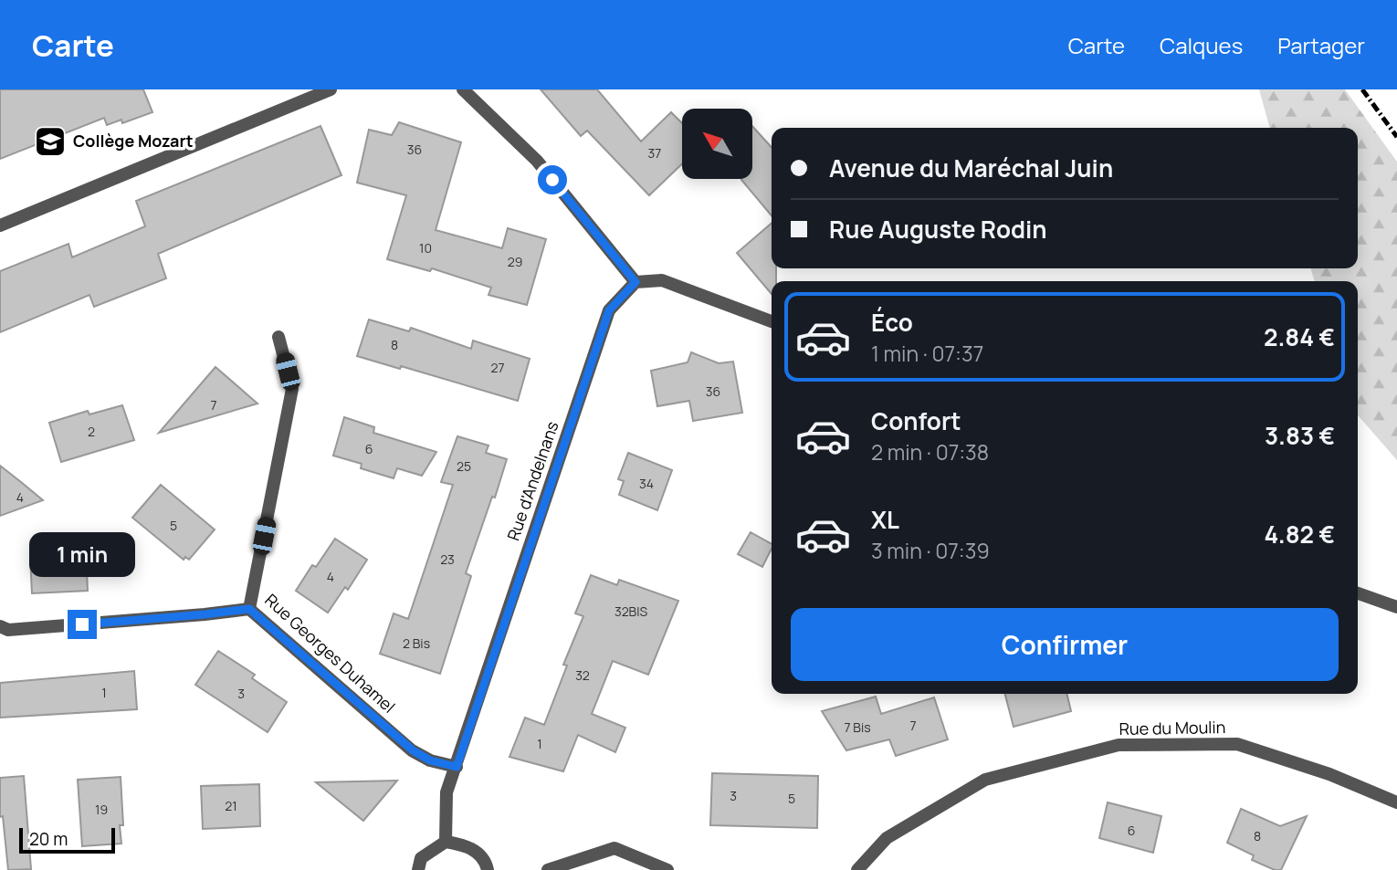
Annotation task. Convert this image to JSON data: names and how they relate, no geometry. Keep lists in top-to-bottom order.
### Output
{
  "streets": {
    "street": ["Rue d'Andelnans", "Rue Georges Duhamel", "Rue du Moulin"]
  },
  "crossings": [
    ["Rue d'Andelnans", "Rue Georges Duhamel"]
  ],
  "places": {
    "school or university": ["Collège Mozart"]
  },
  "house_numbers": [
    "36",
    "37",
    "10",
    "29",
    "8",
    "27",
    "36",
    "7",
    "2",
    "6",
    "25",
    "34",
    "4",
    "5",
    "23",
    "4",
    "32BIS",
    "2 Bis",
    "32",
    "1",
    "3",
    "7",
    "7 Bis",
    "1",
    "3",
    "5",
    "21",
    "19",
    "6",
    "8"
  ],
  "scale_bar": "20 m",
  "north": "top left",
  "page": {
    "header": "Carte",
    "nav": ["Carte", "Calques", "Partager"],
    "banner": ["Avenue du Maréchal Juin", "Rue Auguste Rodin"],
    "list": [
      {
        "name": "Éco",
        "note": "1 min · 07:37",
        "value": "2.84 €"
      },
      {
        "name": "Confort",
        "note": "2 min · 07:38",
        "value": "3.83 €"
      },
      {
        "name": "XL",
        "note": "3 min · 07:39",
        "value": "4.82 €"
      }
    ],
    "bubble": "1 min",
    "buttons": "Confirmer",
    "scale": "20 m"
  }
}
